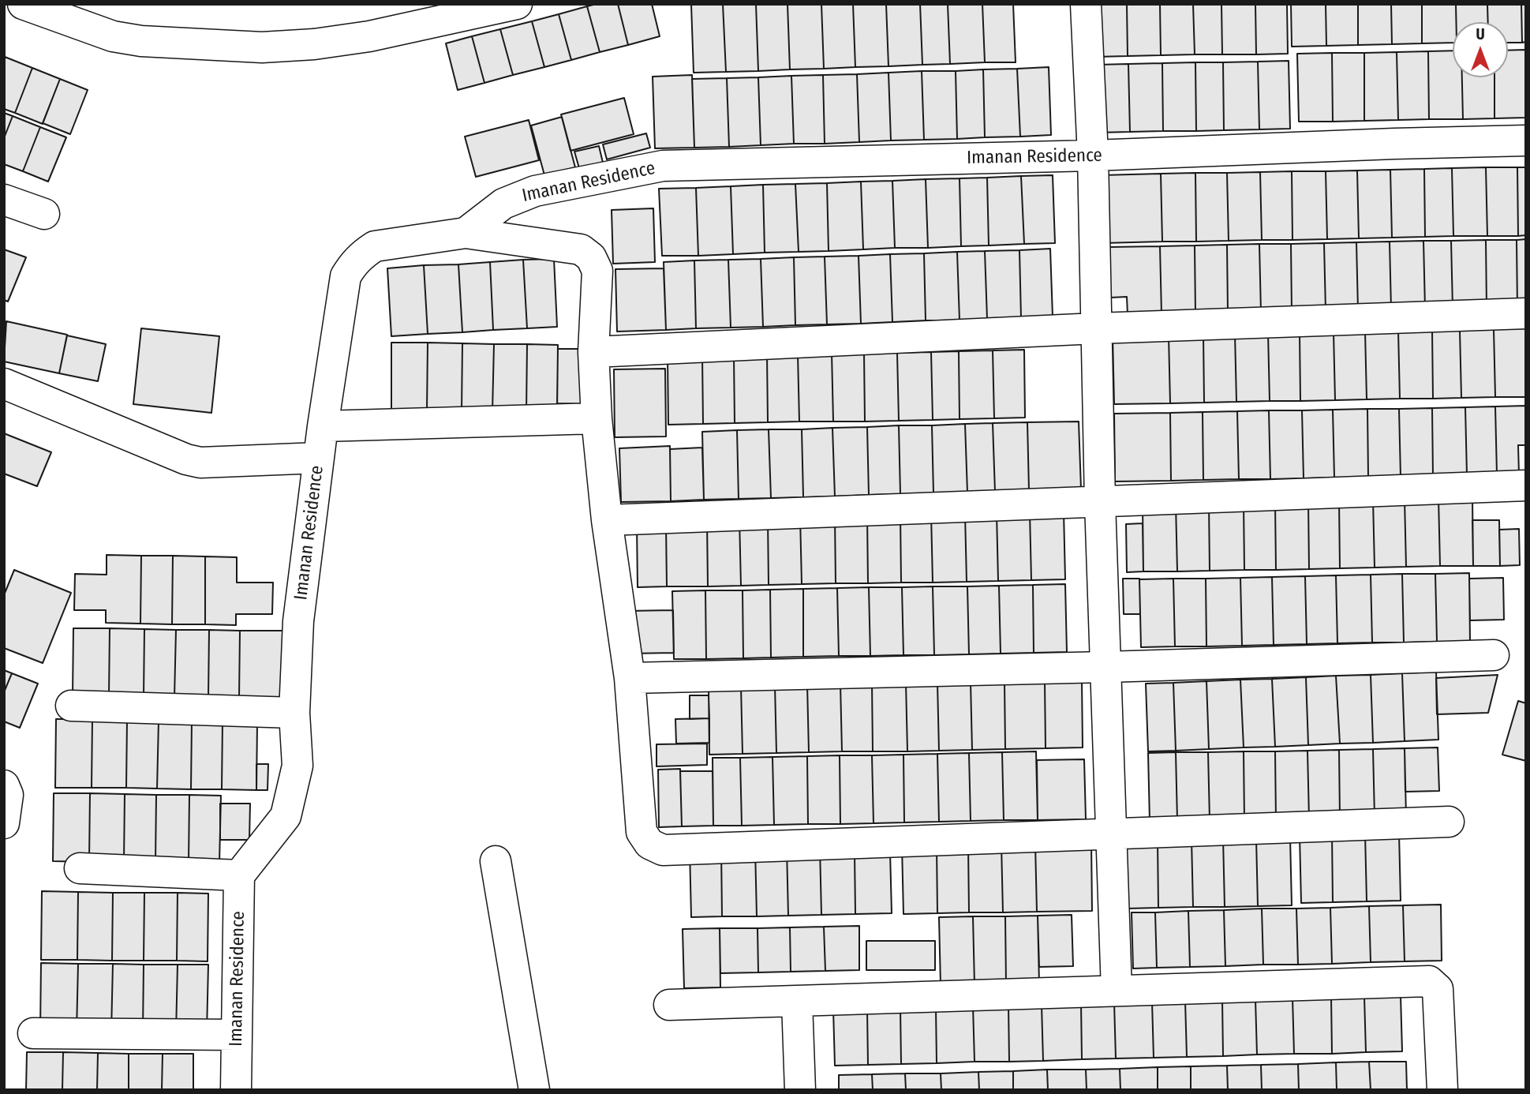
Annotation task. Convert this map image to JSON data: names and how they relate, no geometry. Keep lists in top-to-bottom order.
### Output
{
  "streets": {
    "street": ["Imanan Residence"]
  },
  "north": "top"
}
